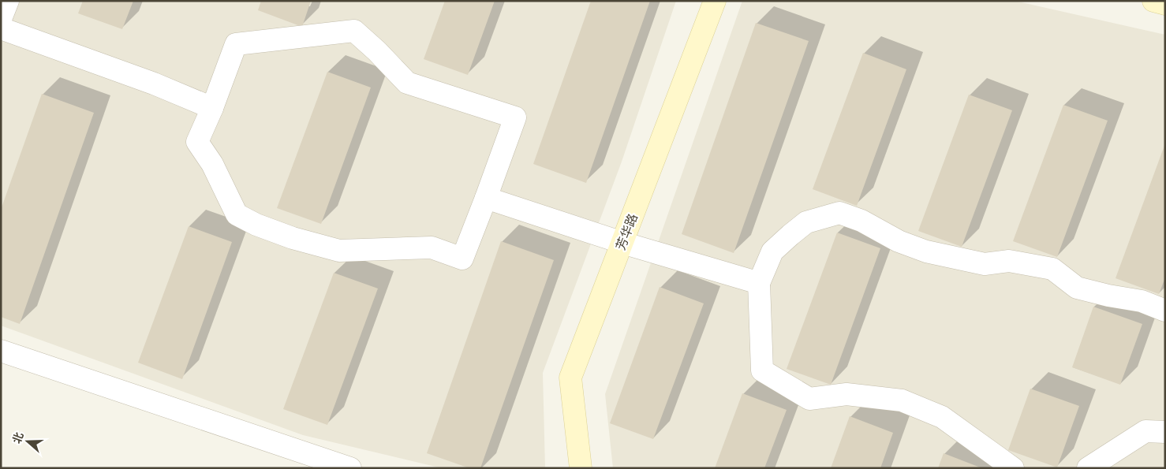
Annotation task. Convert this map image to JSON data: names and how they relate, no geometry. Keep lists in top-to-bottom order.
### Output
{
  "streets": {
    "street": ["芳华路"]
  },
  "north": "left"
}
